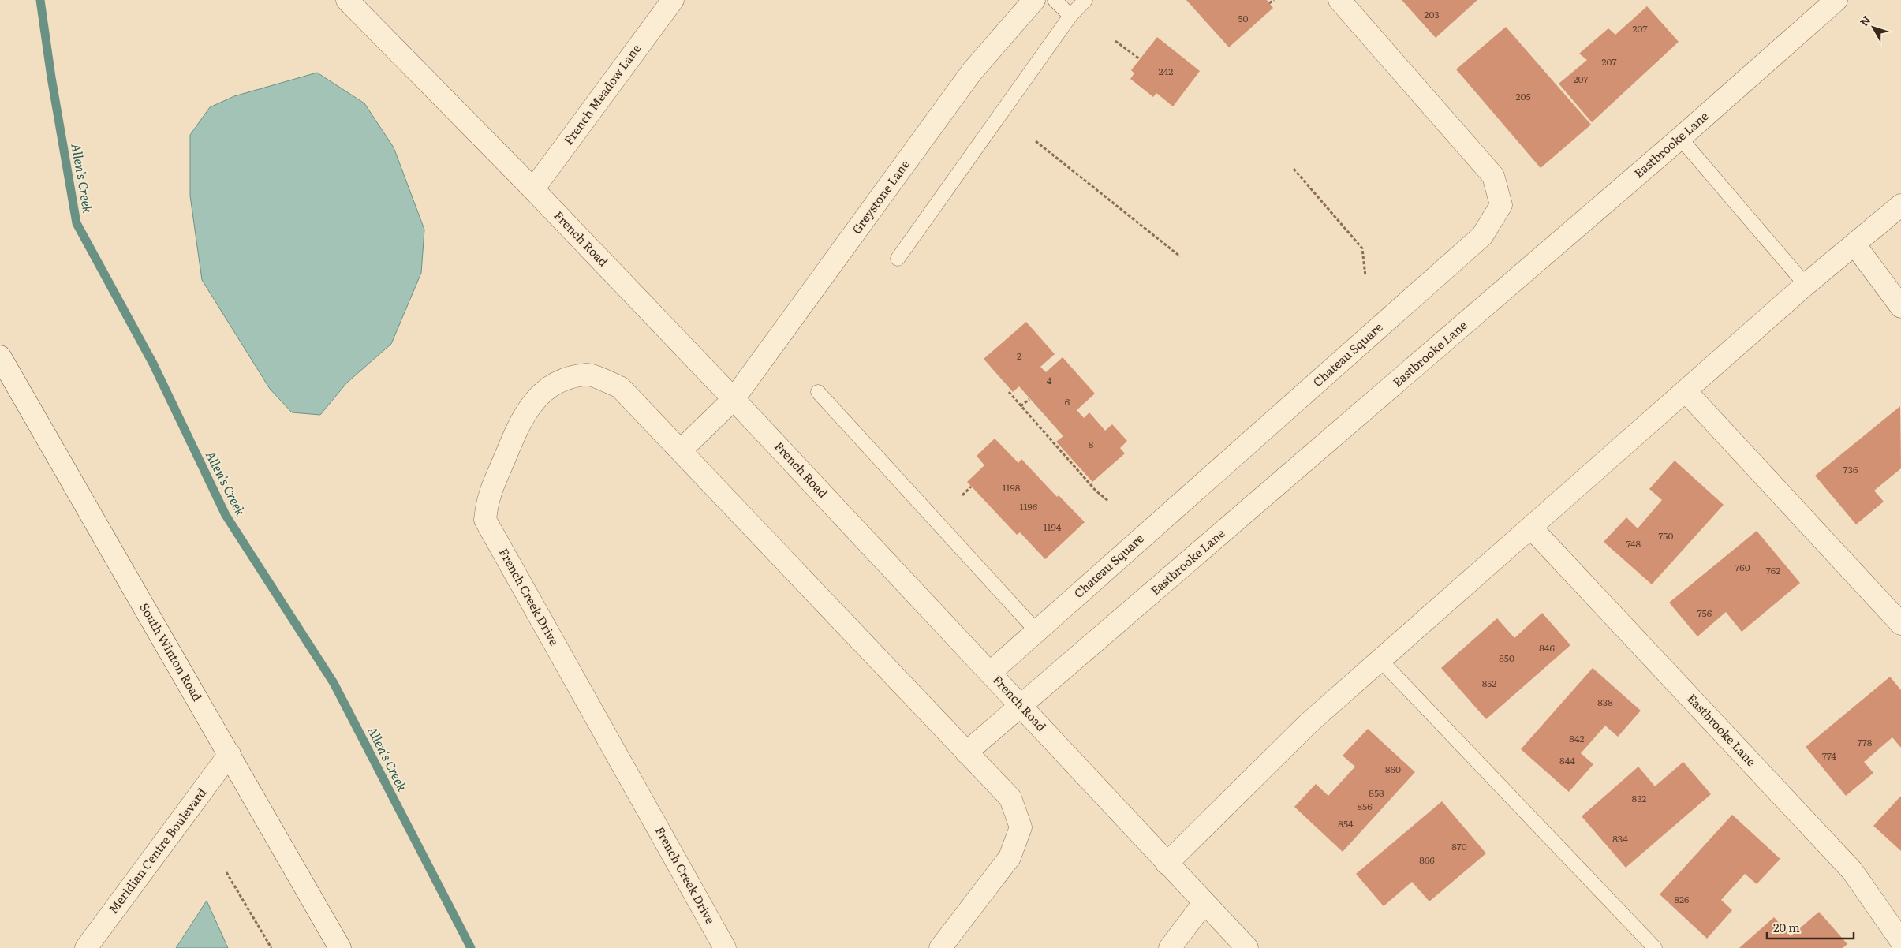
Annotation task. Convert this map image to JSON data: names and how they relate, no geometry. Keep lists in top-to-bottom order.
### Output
{
  "streets": {
    "street": [
      "French Meadow Lane",
      "Eastbrooke Lane",
      "Greystone Lane",
      "French Road",
      "Chateau Square",
      "French Creek Drive",
      "South Winton Road",
      "Meridian Centre Boulevard"
    ]
  },
  "crossings": [
    ["French Meadow Lane", "French Road"],
    ["Eastbrooke Lane", "French Road"],
    ["Greystone Lane", "French Road"],
    ["French Road", "Chateau Square"],
    ["South Winton Road", "Meridian Centre Boulevard"]
  ],
  "water": ["Allen's Creek"],
  "house_numbers": [
    "203",
    "50",
    "207",
    "207",
    "242",
    "207",
    "205",
    "2",
    "4",
    "6",
    "8",
    "736",
    "1198",
    "1196",
    "1194",
    "750",
    "748",
    "760",
    "762",
    "756",
    "846",
    "850",
    "852",
    "838",
    "842",
    "778",
    "774",
    "844",
    "860",
    "858",
    "832",
    "856",
    "854",
    "834",
    "870",
    "866",
    "826"
  ],
  "scale_bar": "20 m",
  "north": "top left"
}
